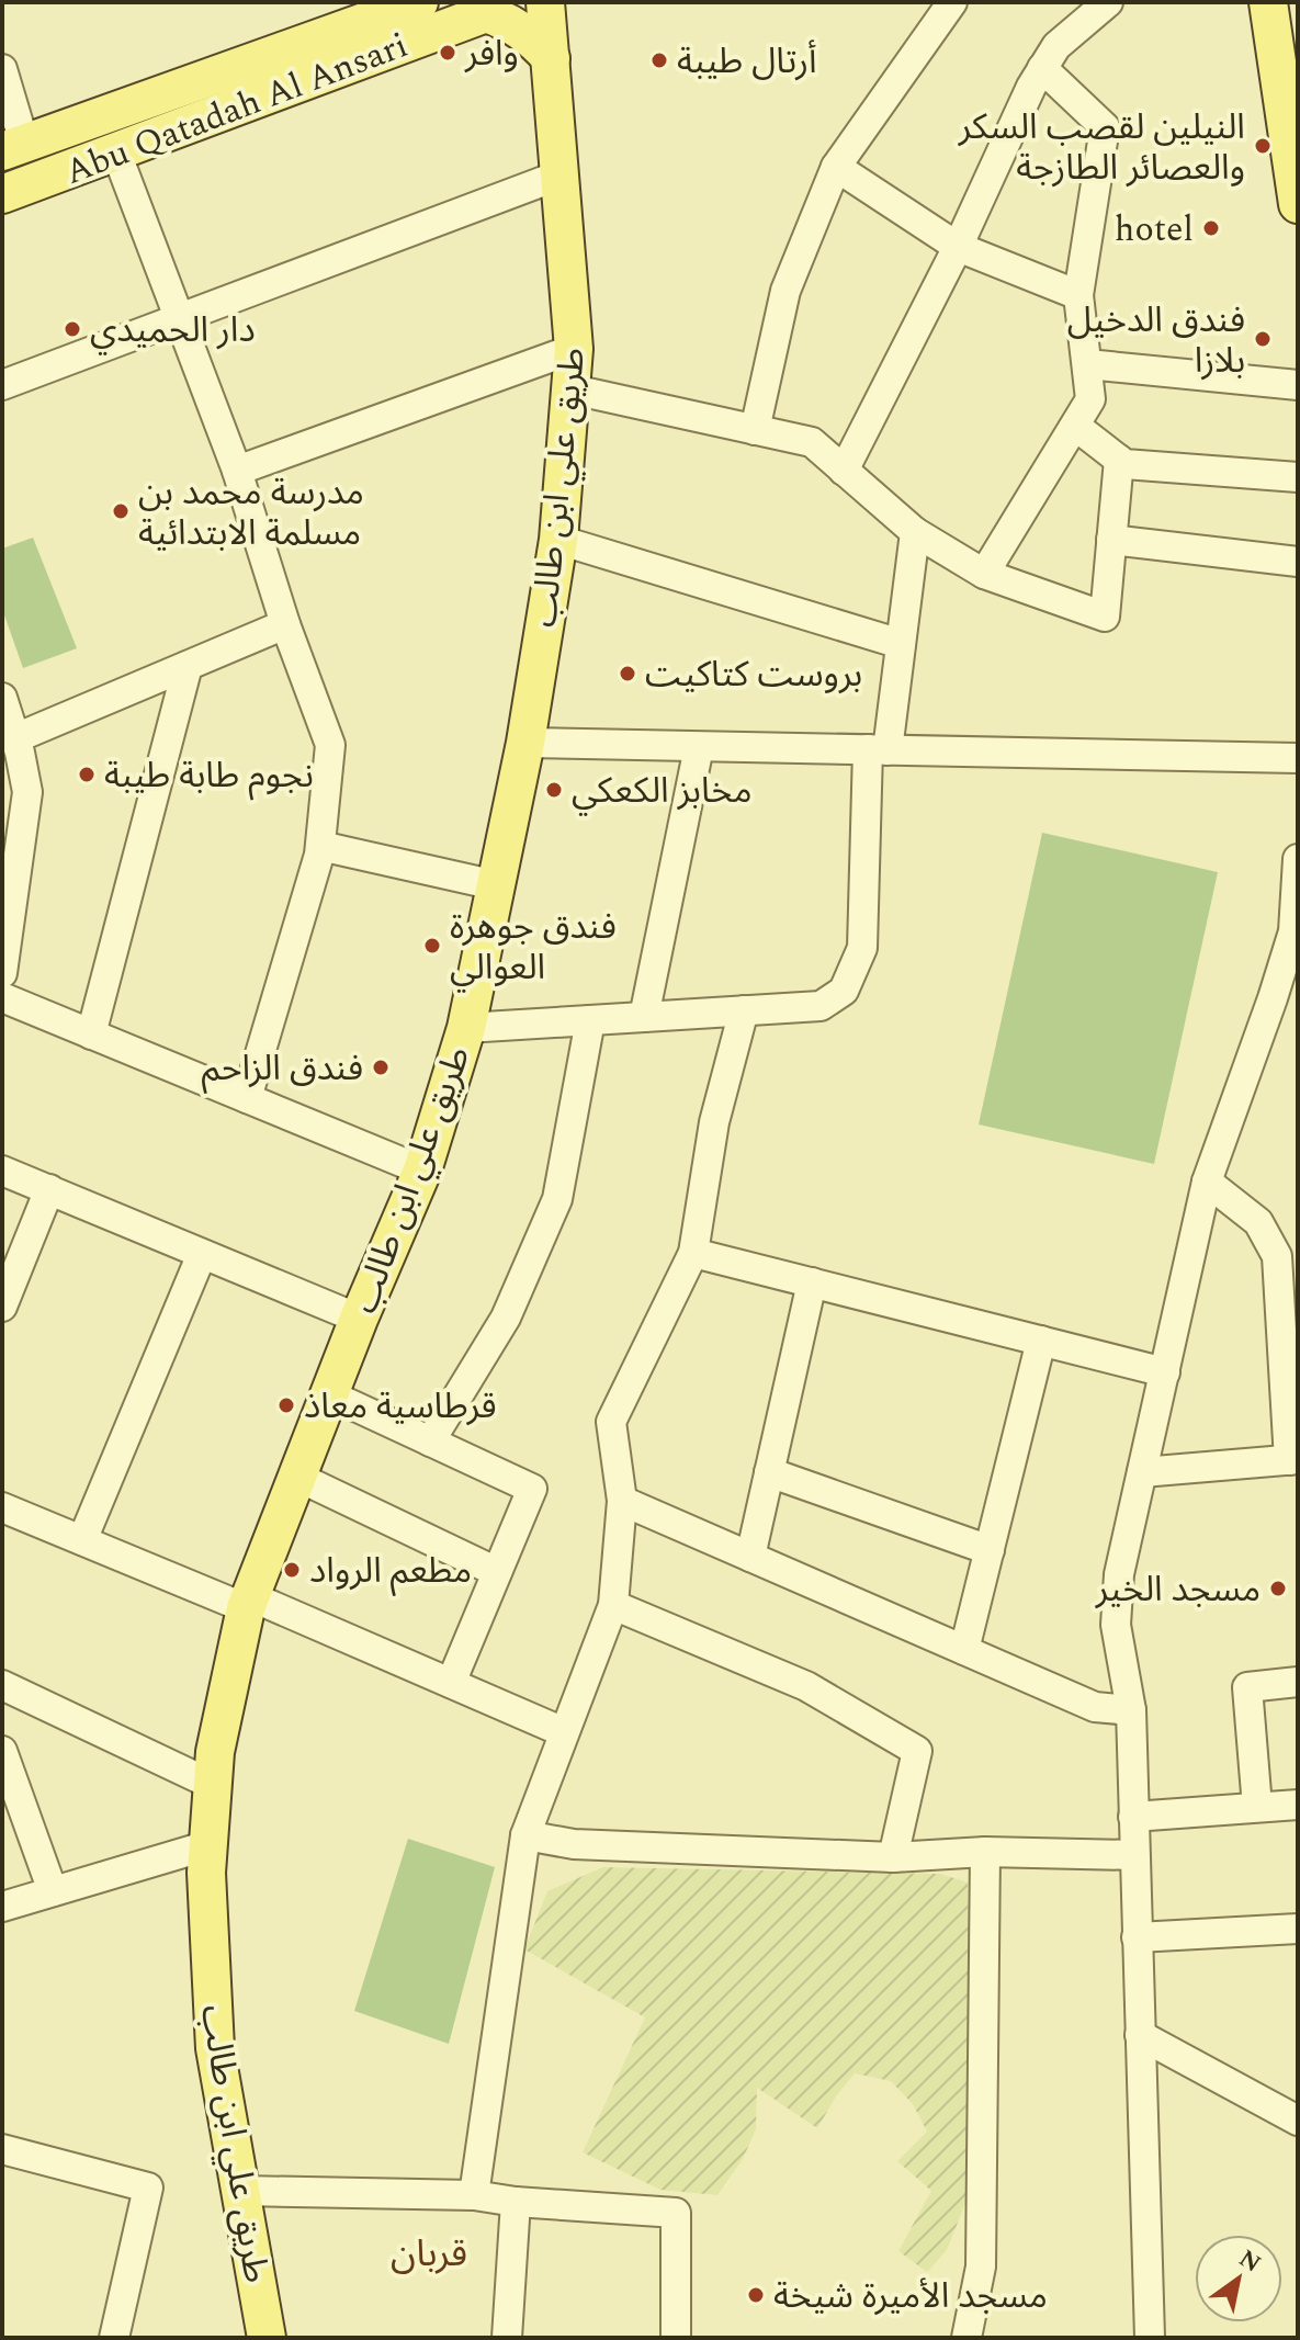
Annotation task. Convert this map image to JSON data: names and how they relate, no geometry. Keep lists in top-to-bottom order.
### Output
{
  "streets": {
    "main road": ["Abu Qatadah Al Ansari", "طريق علي ابن طالب"]
  },
  "crossings": [
    ["Abu Qatadah Al Ansari", "طريق علي ابن طالب"]
  ],
  "districts": ["قربان"],
  "places": [
    "وافر",
    "أرتال طيبة",
    "النيلين لقصب السكر والعصائر الطازجة",
    "hotel",
    "دار الحميدي",
    "فندق الدخيل بلازا",
    "مدرسة محمد بن مسلمة الابتدائية",
    "بروست كتاكيت",
    "نجوم طابة طيبة",
    "مخابز الكعكي",
    "فندق جوهرة العوالي",
    "فندق الزاحم",
    "قرطاسية معاذ",
    "مطعم الرواد",
    "مسجد الخير",
    "مسجد الأميرة شيخة"
  ],
  "north": "top right"
}
